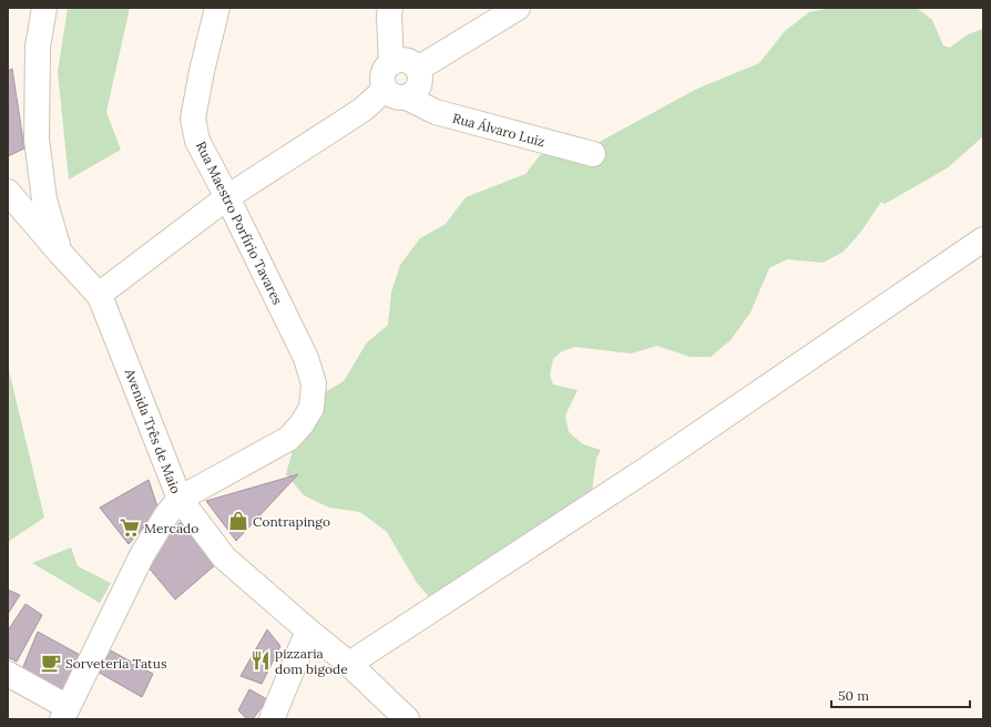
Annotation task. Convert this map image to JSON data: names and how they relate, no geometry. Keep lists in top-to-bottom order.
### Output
{
  "streets": {
    "street": ["Rua Álvaro Luiz", "Rua Maestro Porfírio Tavares", "Avenida Três de Maio"]
  },
  "crossings": [
    ["Rua Maestro Porfírio Tavares", "Avenida Três de Maio"]
  ],
  "places": {
    "shop": ["Contrapingo"],
    "supermarket": ["Mercado"],
    "restaurant": ["pizzaria dom bigode"],
    "cafe": ["Sorveteria Tatus"]
  },
  "scale_bar": "50 m"
}
